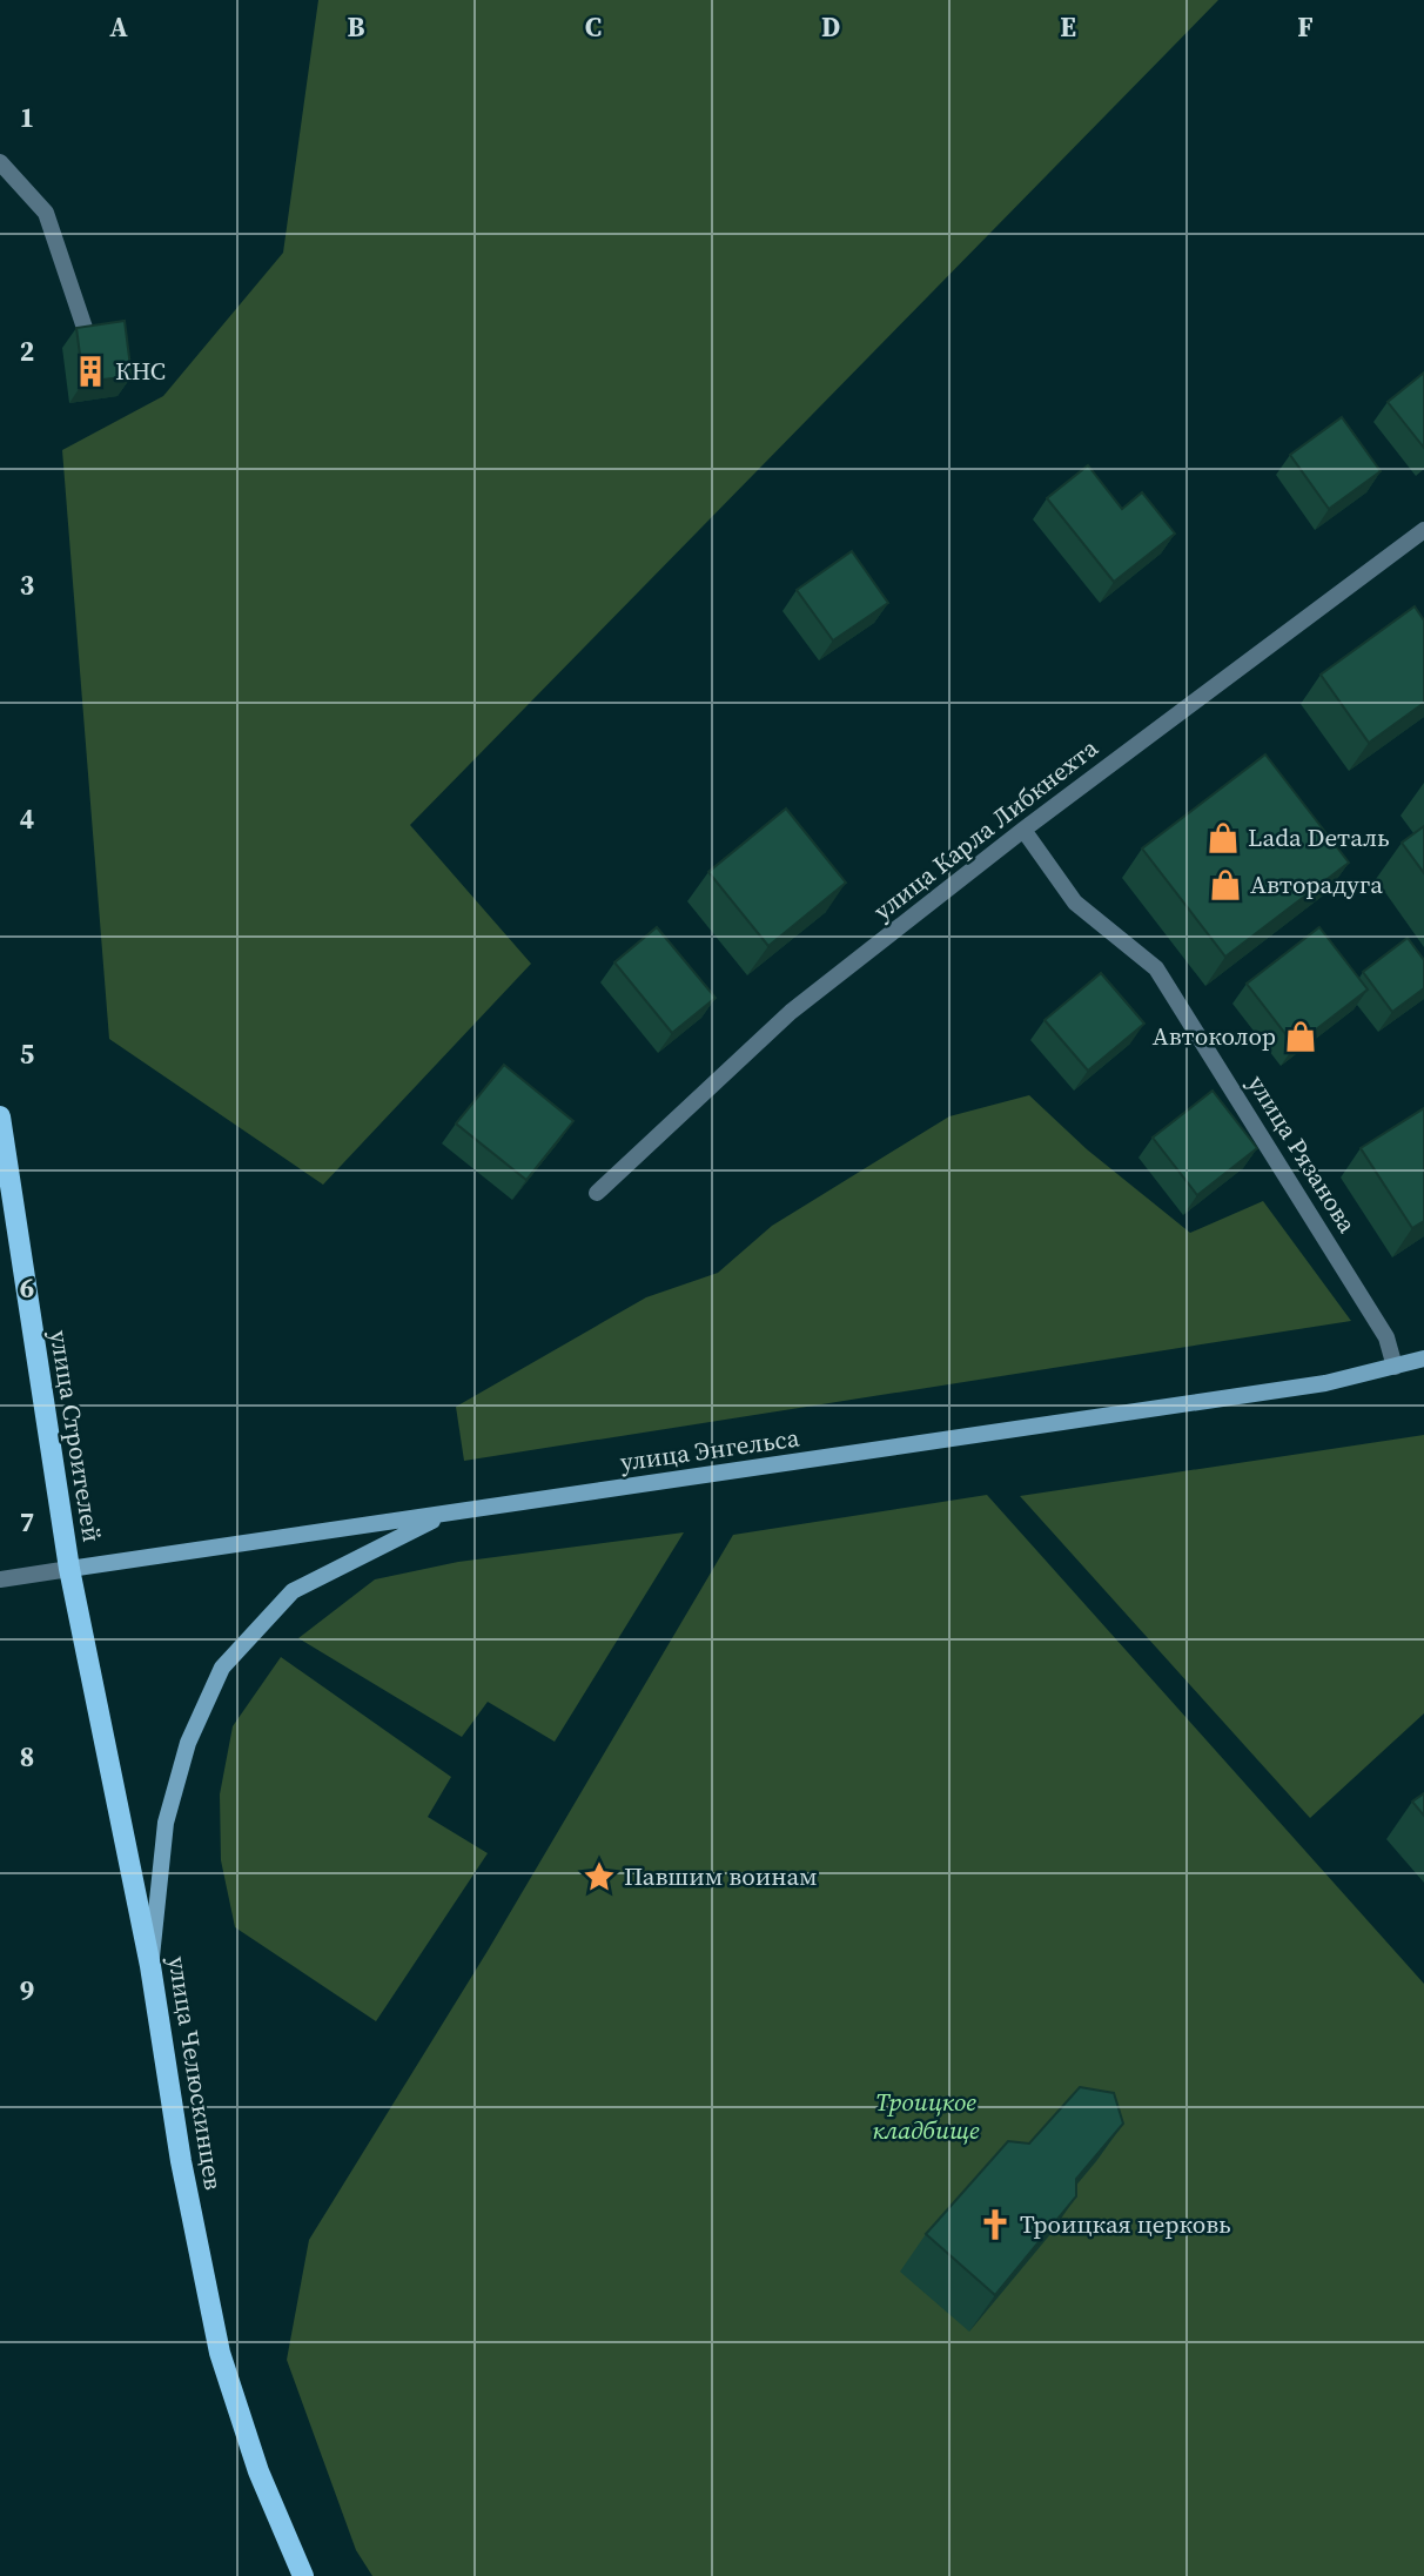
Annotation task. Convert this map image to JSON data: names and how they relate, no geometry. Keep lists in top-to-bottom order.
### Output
{
  "streets": {
    "main road": ["улица Строителей", "улица Энгельса", "улица Челюскинцев"],
    "street": ["улица Карла Либкнехта", "улица Рязанова"]
  },
  "crossings": [
    ["улица Карла Либкнехта", "улица Рязанова"],
    ["улица Рязанова", "улица Энгельса"],
    ["улица Строителей", "улица Энгельса"],
    ["улица Строителей", "улица Челюскинцев"],
    ["улица Энгельса", "улица Челюскинцев"]
  ],
  "parks": ["Троицкое кладбище"],
  "places": {
    "building": ["КНС"],
    "shop": ["Lada Dеталь", "Авторадуга", "Автоколор"],
    "place": ["Павшим воинам"],
    "church": ["Троицкая церковь"]
  },
  "grid": {
    "columns": [
      "A",
      "B",
      "C",
      "D",
      "E",
      "F"
    ],
    "rows": [
      "1",
      "2",
      "3",
      "4",
      "5",
      "6",
      "7",
      "8",
      "9"
    ]
  }
}
